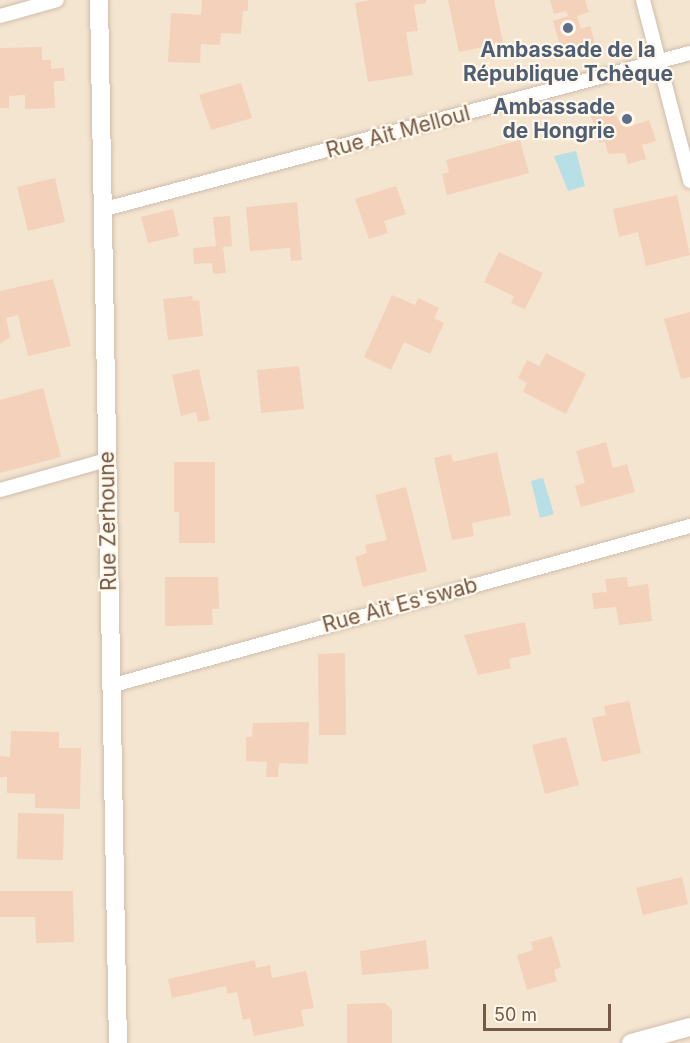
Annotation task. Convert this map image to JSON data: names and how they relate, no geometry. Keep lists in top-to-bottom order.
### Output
{
  "streets": {
    "street": ["Rue Ait Melloul", "Rue Zerhoune", "Rue Ait Es'swab"]
  },
  "crossings": [
    ["Rue Ait Melloul", "Rue Zerhoune"],
    ["Rue Zerhoune", "Rue Ait Es'swab"]
  ],
  "places": ["Ambassade de la République Tchèque", "Ambassade de Hongrie"],
  "scale_bar": "50 m"
}
